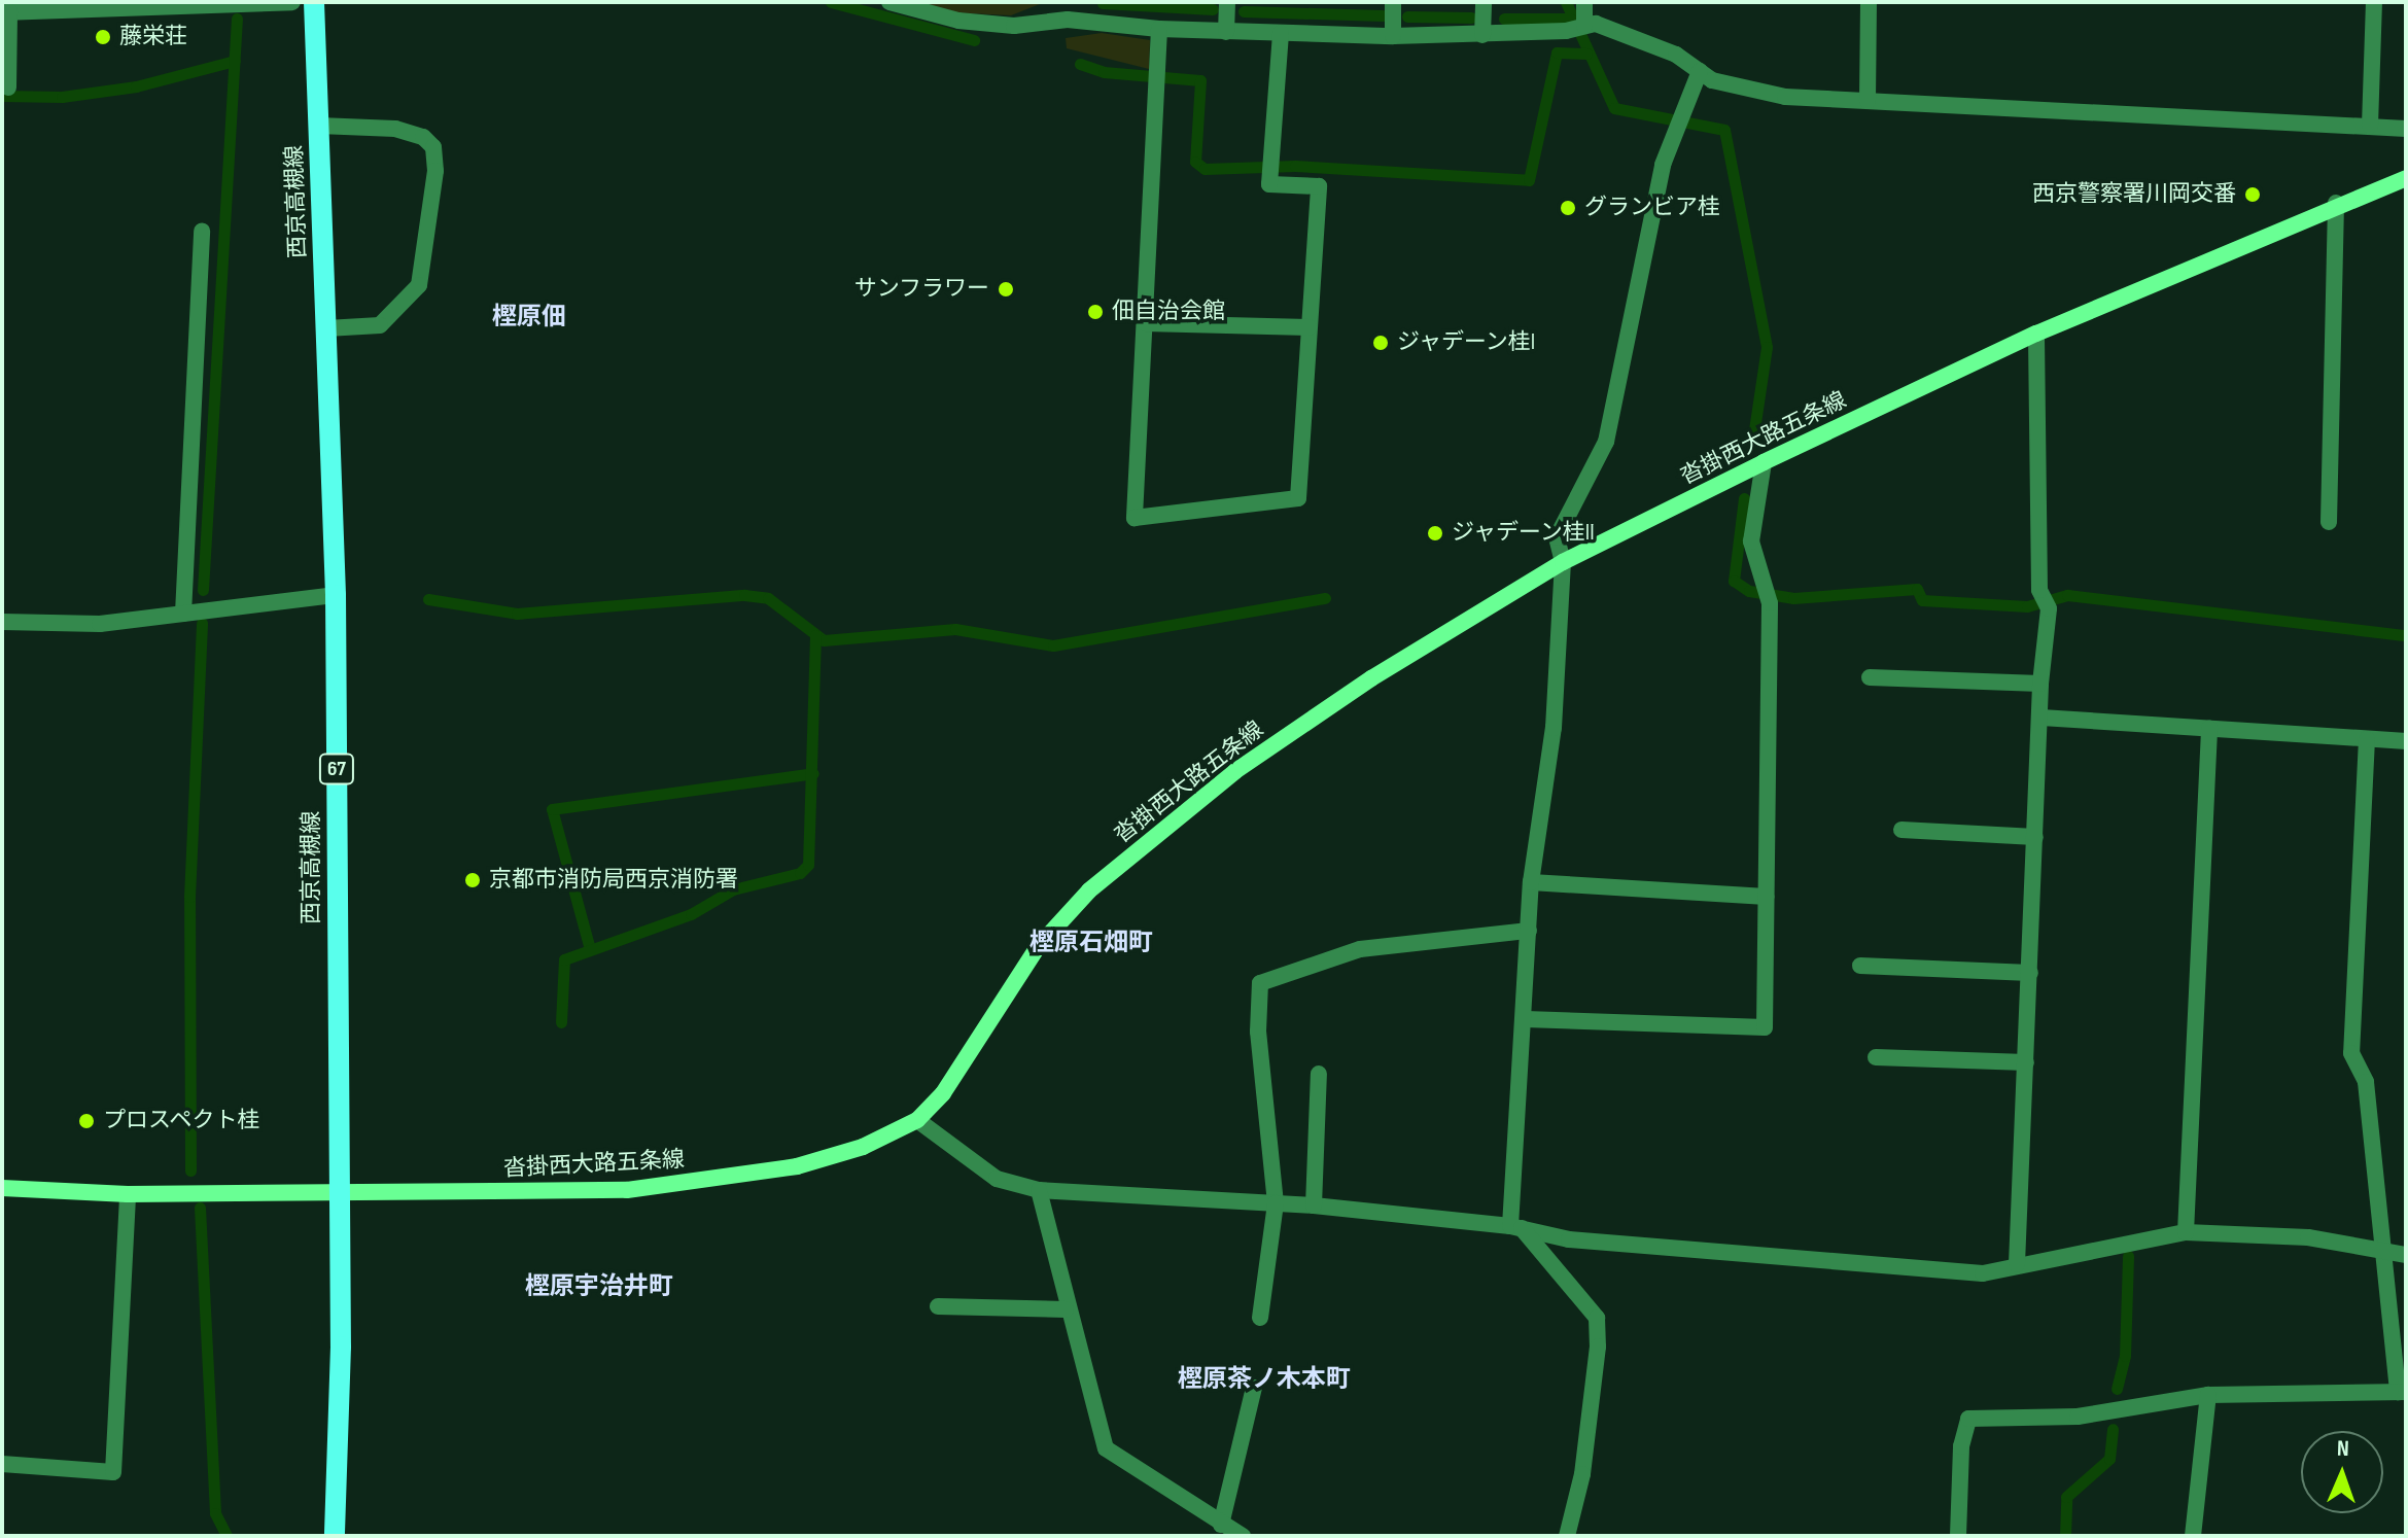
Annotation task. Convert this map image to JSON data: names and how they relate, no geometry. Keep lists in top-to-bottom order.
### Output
{
  "streets": {
    "main road": ["西京高槻線", "沓掛西大路五条線", "67"]
  },
  "crossings": [
    ["西京高槻線", "沓掛西大路五条線"]
  ],
  "districts": [
    "樫原佃",
    "樫原石畑町",
    "樫原宇治井町",
    "樫原茶ノ木本町"
  ],
  "places": [
    "藤栄荘",
    "西京警察署川岡交番",
    "グランビア桂",
    "サンフラワー",
    "佃自治会館",
    "ジャデーン桂I",
    "ジャデーン桂II",
    "京都市消防局西京消防署",
    "プロスペクト桂"
  ],
  "north": "top"
}
